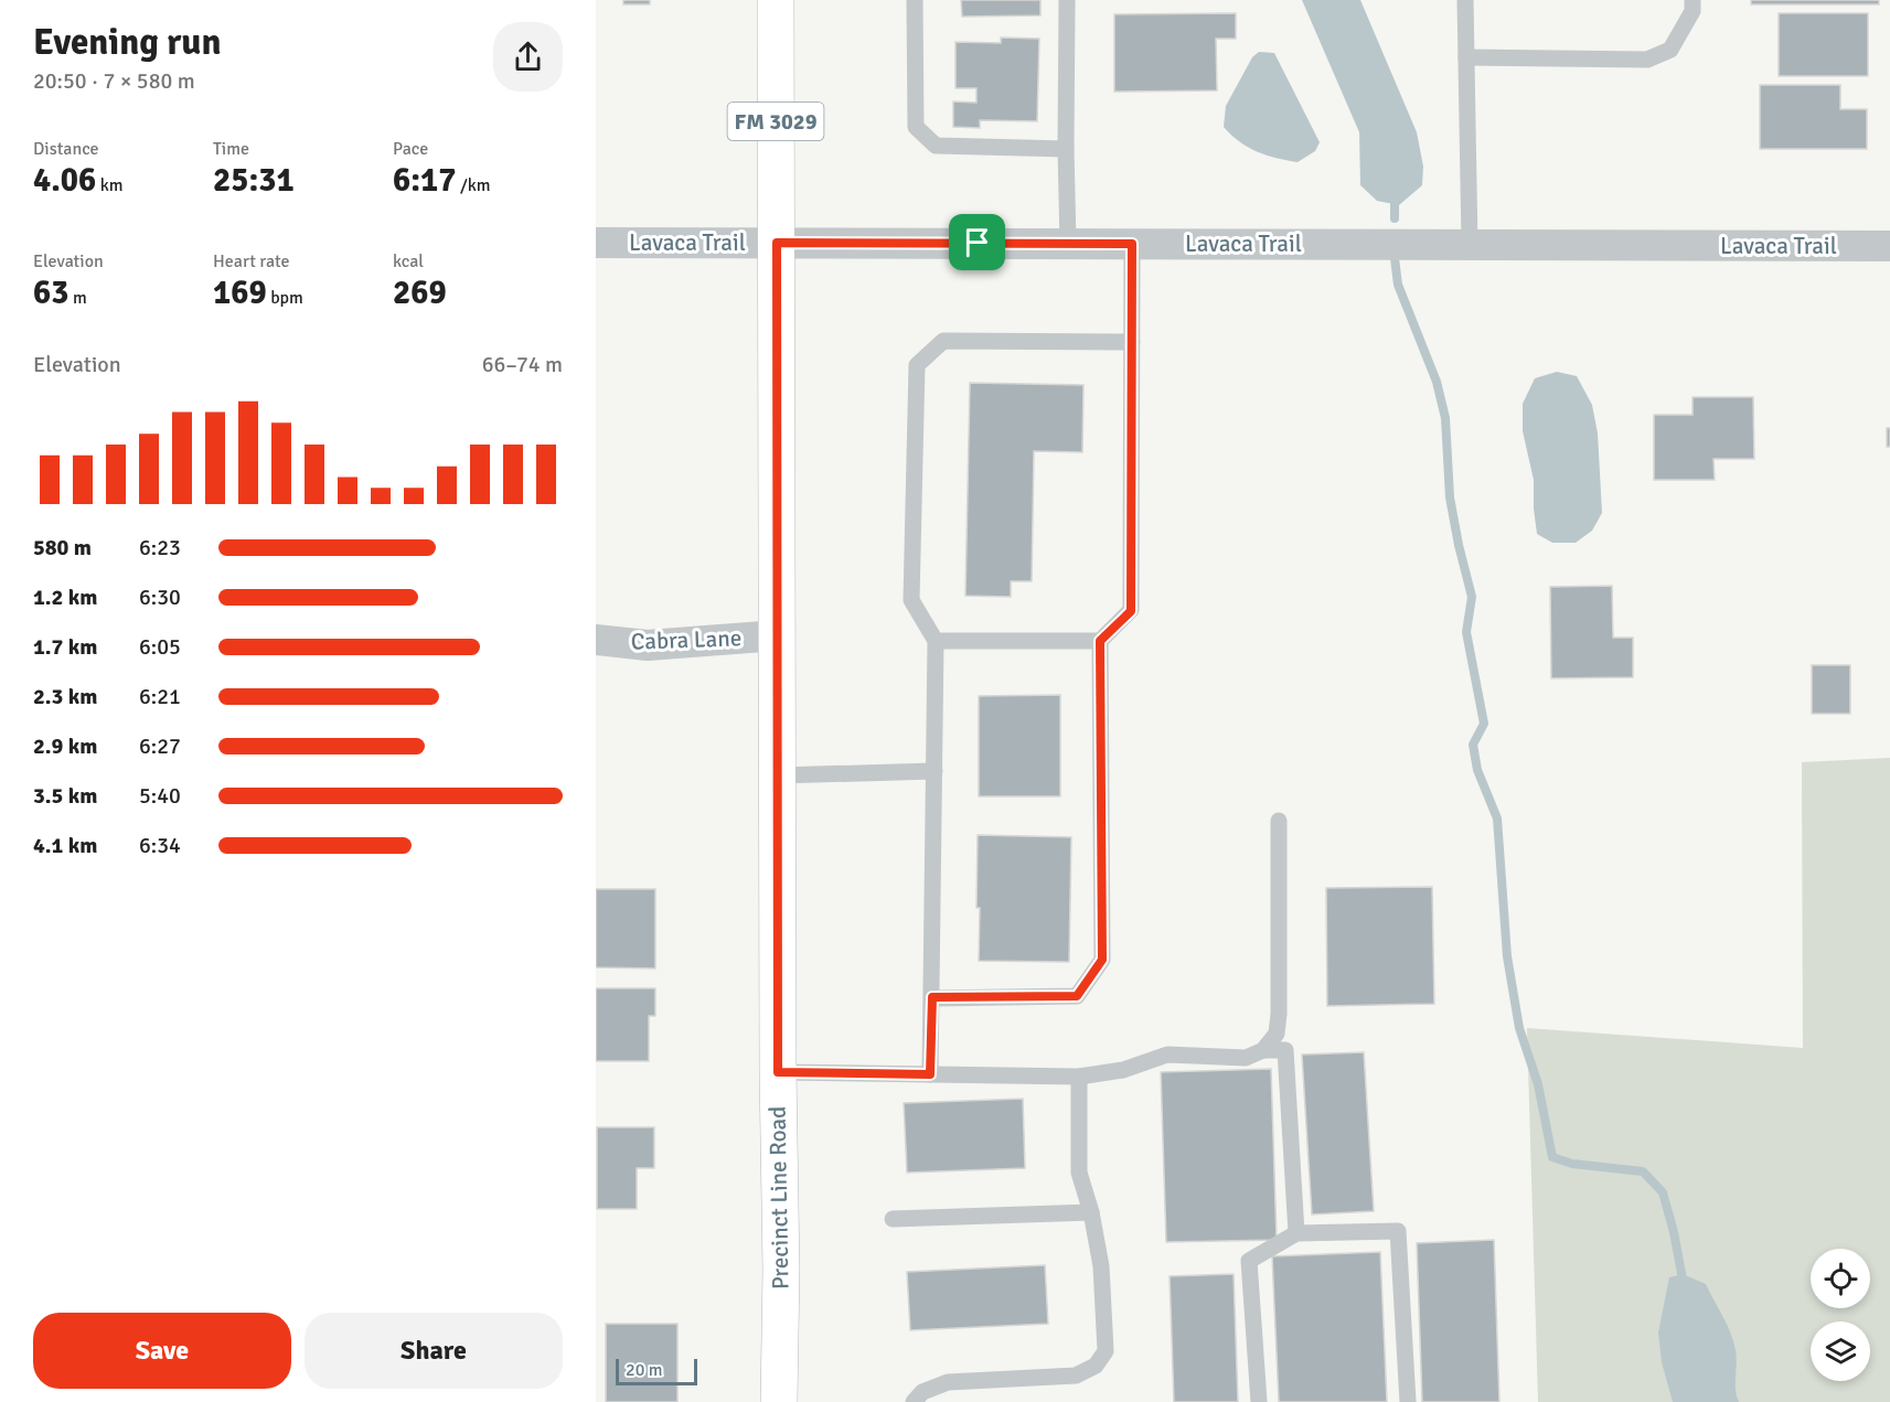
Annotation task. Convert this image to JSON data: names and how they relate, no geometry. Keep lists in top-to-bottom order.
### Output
{
  "streets": {
    "main road": ["FM 3029", "Precinct Line Road"],
    "street": ["Lavaca Trail", "Cabra Lane"]
  },
  "crossings": [
    ["Lavaca Trail", "Precinct Line Road"],
    ["Cabra Lane", "Precinct Line Road"]
  ],
  "scale_bar": "20 m",
  "page": {
    "heading": ["Evening run", "20:50 · 7 × 580 m"],
    "stats": [
      ["Distance", "4.06 km"],
      ["Time", "25:31"],
      ["Pace", "6:17 /km"],
      ["Elevation", "63 m"],
      ["Heart rate", "169 bpm"],
      ["kcal", "269"]
    ],
    "chart": ["Elevation", "66–74 m"],
    "list": [
      {
        "name": "580 m",
        "note": "6:23"
      },
      {
        "name": "1.2 km",
        "note": "6:30"
      },
      {
        "name": "1.7 km",
        "note": "6:05"
      },
      {
        "name": "2.3 km",
        "note": "6:21"
      },
      {
        "name": "2.9 km",
        "note": "6:27"
      },
      {
        "name": "3.5 km",
        "note": "5:40"
      },
      {
        "name": "4.1 km",
        "note": "6:34"
      }
    ],
    "buttons": ["Save", "Share"],
    "scale": "20 m"
  }
}
